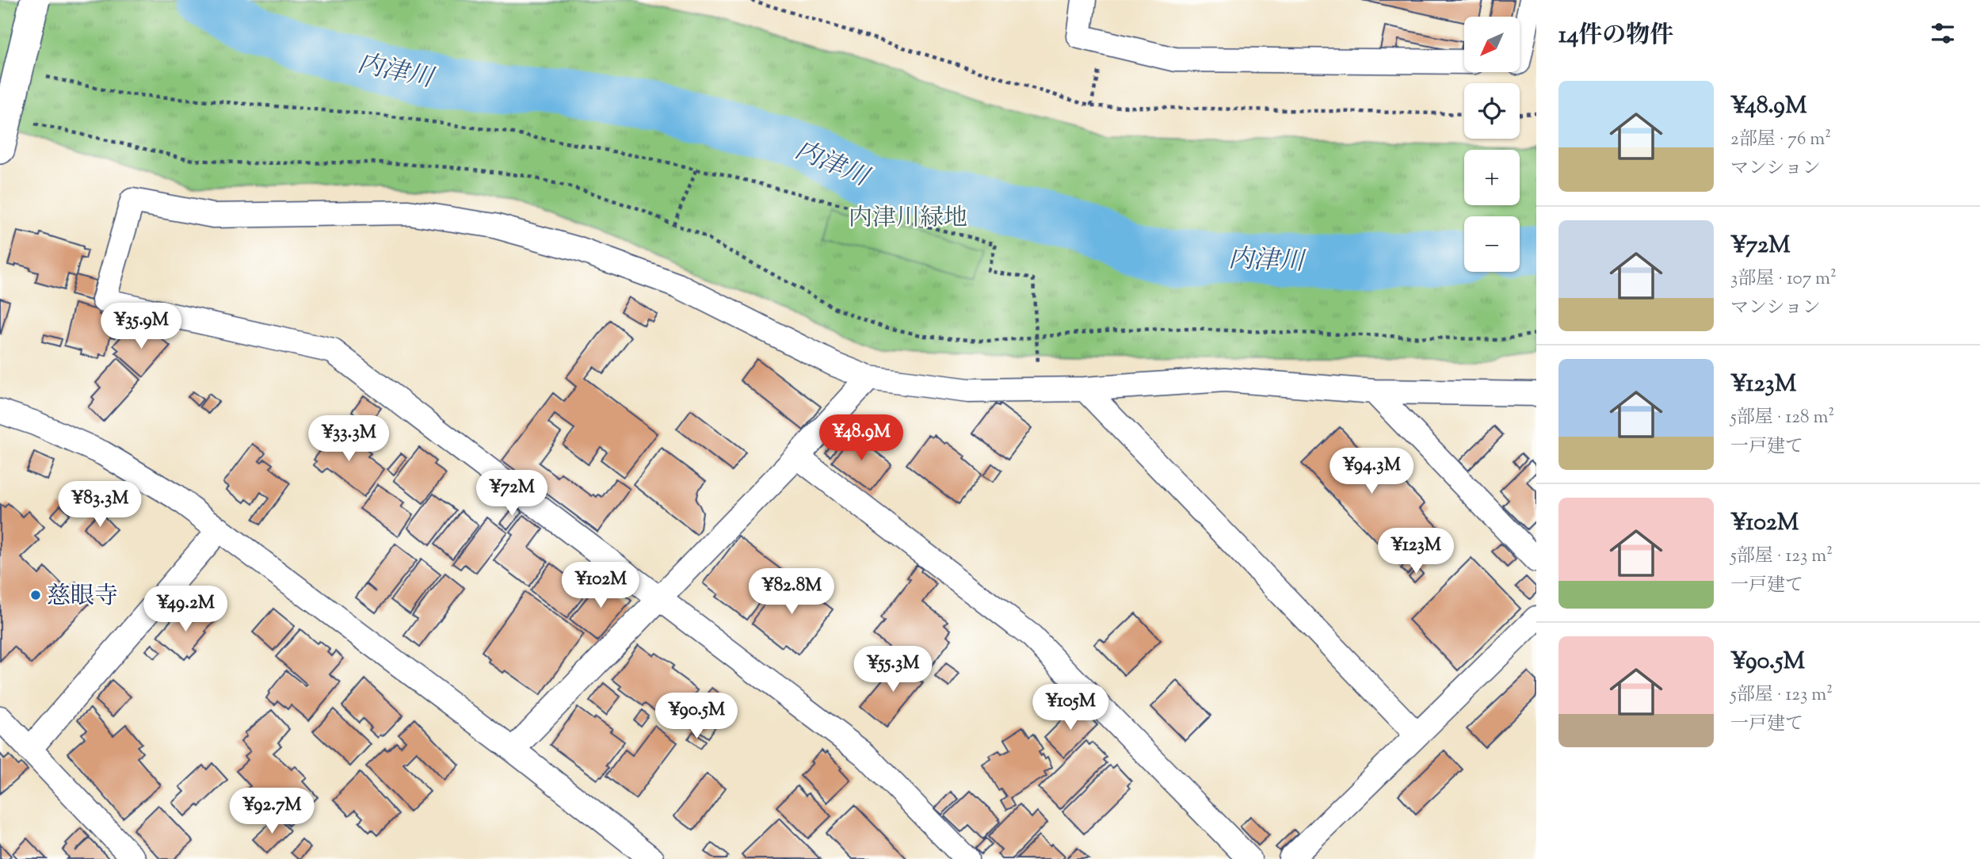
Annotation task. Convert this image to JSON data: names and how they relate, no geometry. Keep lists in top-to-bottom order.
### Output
{
  "water": ["内津川"],
  "parks": ["内津川緑地"],
  "places": ["慈眼寺"],
  "north": "bottom left",
  "page": {
    "heading": "14件の物件",
    "map_buttons": ["+", "−"],
    "list": [
      {
        "name": "¥48.9M",
        "note": "2部屋 · 76 m² · マンション"
      },
      {
        "name": "¥72M",
        "note": "3部屋 · 107 m² · マンション"
      },
      {
        "name": "¥123M",
        "note": "5部屋 · 128 m² · 一戸建て"
      },
      {
        "name": "¥102M",
        "note": "5部屋 · 123 m² · 一戸建て"
      },
      {
        "name": "¥90.5M",
        "note": "5部屋 · 123 m² · 一戸建て"
      }
    ],
    "price": [
      "¥35.9M",
      "¥48.9M",
      "¥33.3M",
      "¥94.3M",
      "¥72M",
      "¥83.3M",
      "¥123M",
      "¥102M",
      "¥82.8M",
      "¥49.2M",
      "¥55.3M",
      "¥105M",
      "¥90.5M",
      "¥92.7M"
    ]
  }
}
